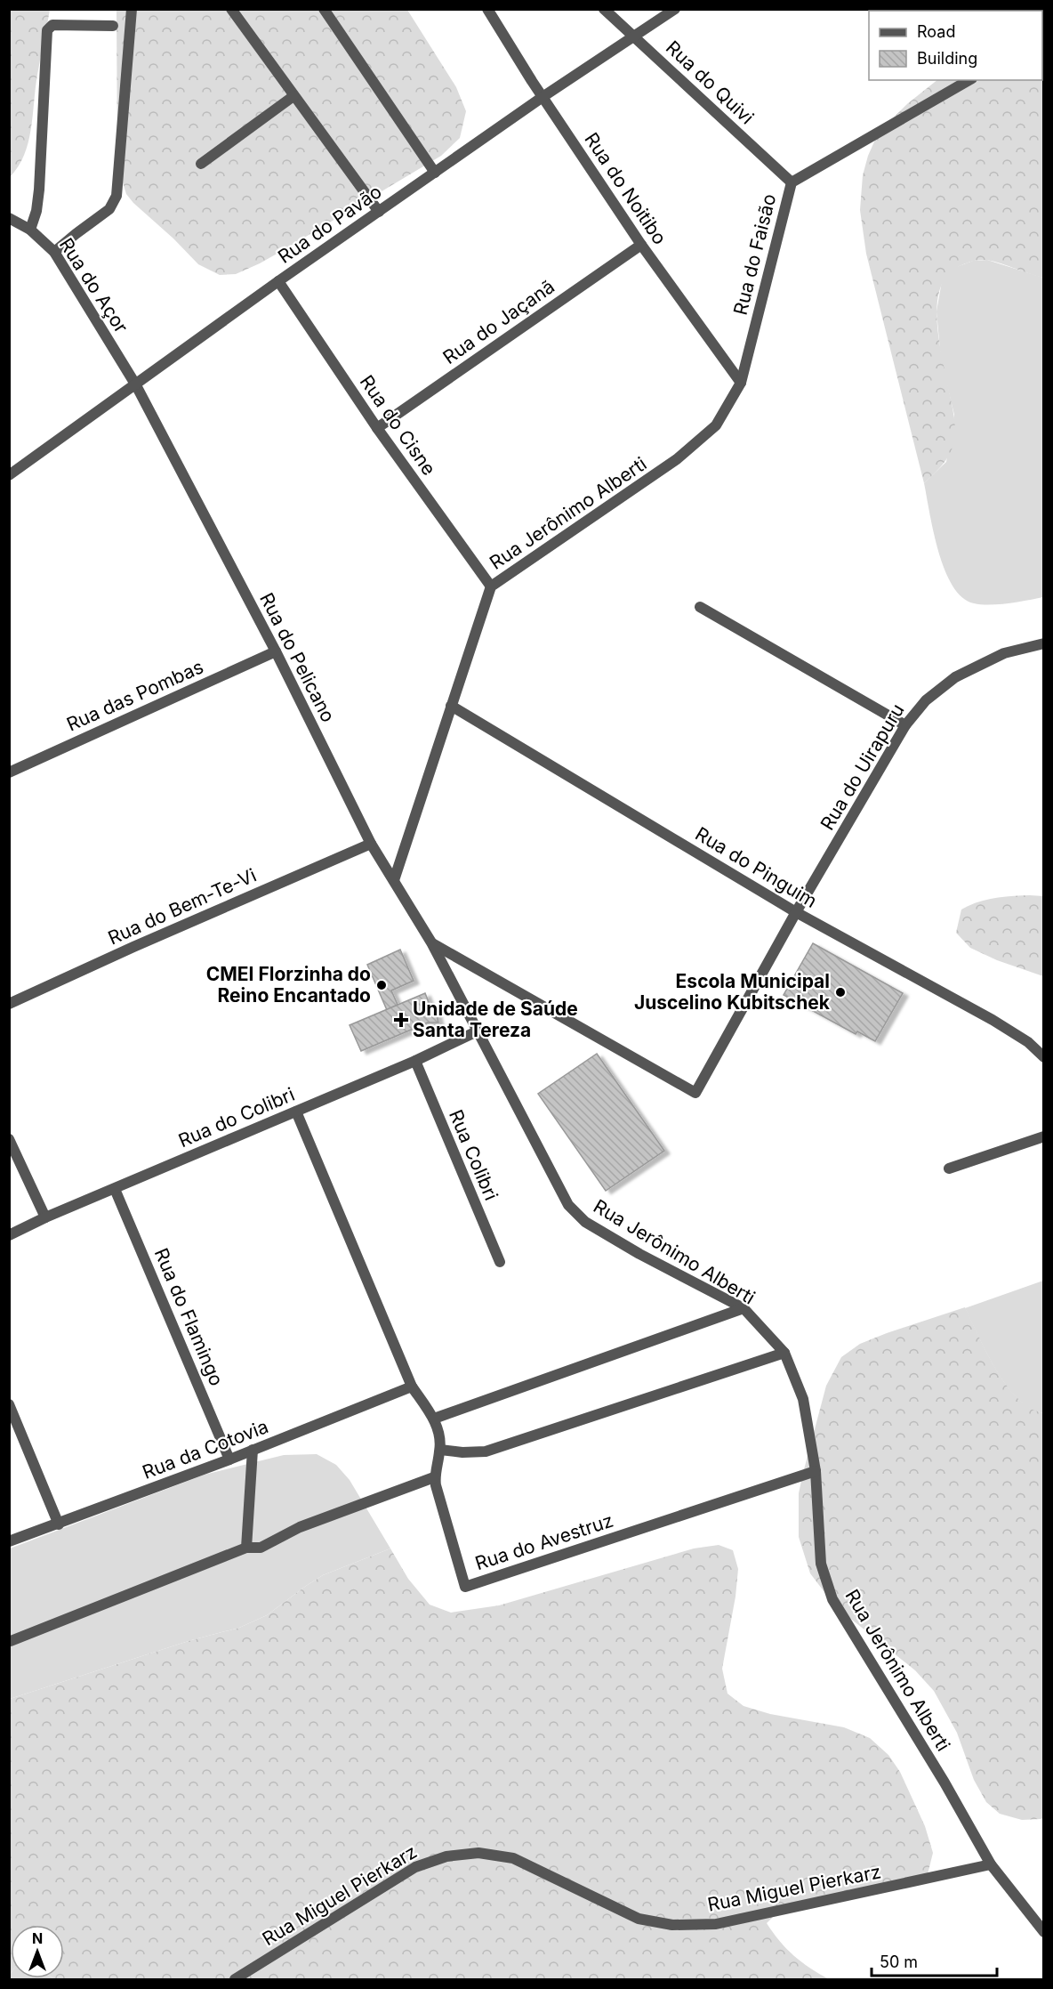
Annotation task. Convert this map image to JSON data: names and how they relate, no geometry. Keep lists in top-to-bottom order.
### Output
{
  "streets": {
    "street": [
      "Rua do Quivi",
      "Rua do Noitibo",
      "Rua do Pavão",
      "Rua do Faisão",
      "Rua do Açor",
      "Rua do Jaçanã",
      "Rua do Cisne",
      "Rua Jerônimo Alberti",
      "Rua do Pelicano",
      "Rua das Pombas",
      "Rua do Uirapuru",
      "Rua do Pinguim",
      "Rua do Bem-Te-Vi",
      "Rua do Colibri",
      "Rua Colibri",
      "Rua do Flamingo",
      "Rua da Cotovia",
      "Rua do Avestruz",
      "Rua Miguel Pierkarz"
    ]
  },
  "crossings": [
    ["Rua do Quivi", "Rua do Pavão"],
    ["Rua do Quivi", "Rua do Faisão"],
    ["Rua do Noitibo", "Rua do Pavão"],
    ["Rua do Noitibo", "Rua do Faisão"],
    ["Rua do Noitibo", "Rua do Jaçanã"],
    ["Rua do Noitibo", "Rua Jerônimo Alberti"],
    ["Rua do Pavão", "Rua do Açor"],
    ["Rua do Pavão", "Rua do Cisne"],
    ["Rua do Pavão", "Rua do Pelicano"],
    ["Rua do Faisão", "Rua Jerônimo Alberti"],
    ["Rua do Açor", "Rua do Pelicano"],
    ["Rua do Jaçanã", "Rua do Cisne"],
    ["Rua do Cisne", "Rua Jerônimo Alberti"],
    ["Rua Jerônimo Alberti", "Rua do Pelicano"],
    ["Rua Jerônimo Alberti", "Rua do Uirapuru"],
    ["Rua Jerônimo Alberti", "Rua do Pinguim"],
    ["Rua Jerônimo Alberti", "Rua do Colibri"],
    ["Rua Jerônimo Alberti", "Rua do Avestruz"],
    ["Rua Jerônimo Alberti", "Rua Miguel Pierkarz"],
    ["Rua do Pelicano", "Rua das Pombas"],
    ["Rua do Pelicano", "Rua do Uirapuru"],
    ["Rua do Pelicano", "Rua do Bem-Te-Vi"],
    ["Rua do Uirapuru", "Rua do Pinguim"],
    ["Rua do Colibri", "Rua Colibri"],
    ["Rua do Colibri", "Rua do Flamingo"],
    ["Rua do Colibri", "Rua do Avestruz"],
    ["Rua do Flamingo", "Rua da Cotovia"],
    ["Rua da Cotovia", "Rua do Avestruz"]
  ],
  "places": {
    "other": ["CMEI Florzinha do Reino Encantado", "Escola Municipal Juscelino Kubitschek"],
    "health": ["Unidade de Saúde Santa Tereza"]
  },
  "legend": ["Road", "Building"],
  "scale_bar": "50 m",
  "north": "top"
}
